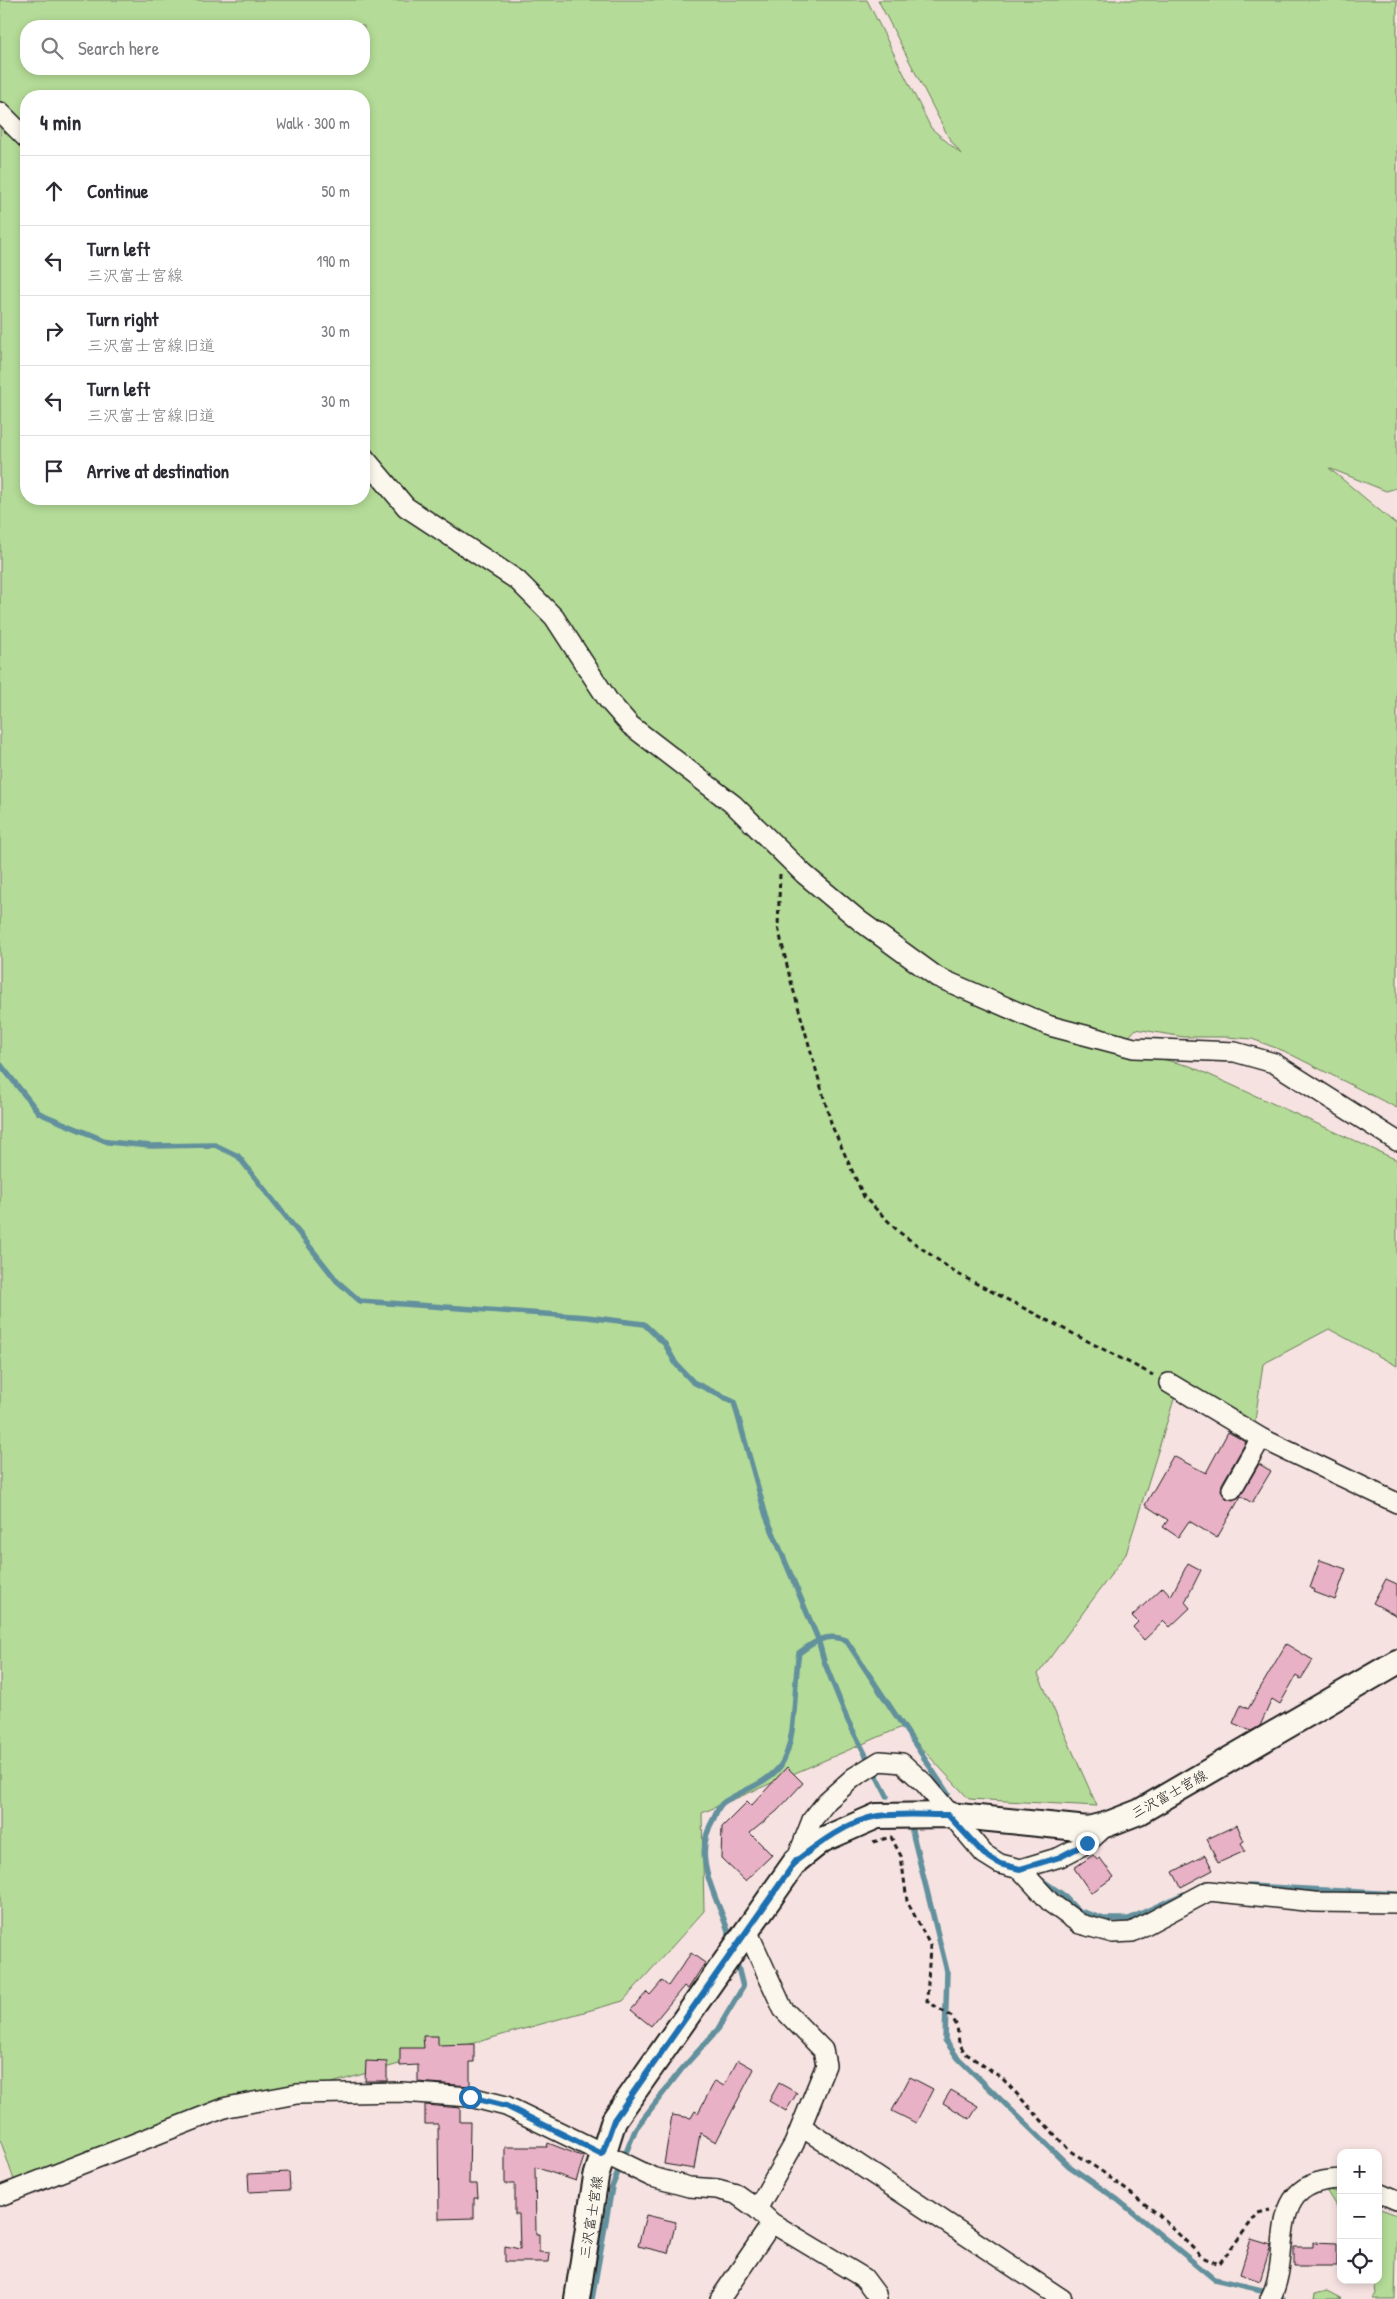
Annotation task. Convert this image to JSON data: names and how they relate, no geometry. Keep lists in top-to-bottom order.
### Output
{
  "streets": {
    "main road": ["三沢富士宮線"]
  },
  "page": {
    "search": "Search here",
    "heading": ["4 min", "Walk · 300 m"],
    "list": [
      ["Continue", "50 m"],
      ["Turn left", "三沢富士宮線", "190 m"],
      ["Turn right", "三沢富士宮線旧道", "30 m"],
      ["Turn left", "三沢富士宮線旧道", "30 m"],
      "Arrive at destination"
    ],
    "map_buttons": ["+", "−"]
  }
}
